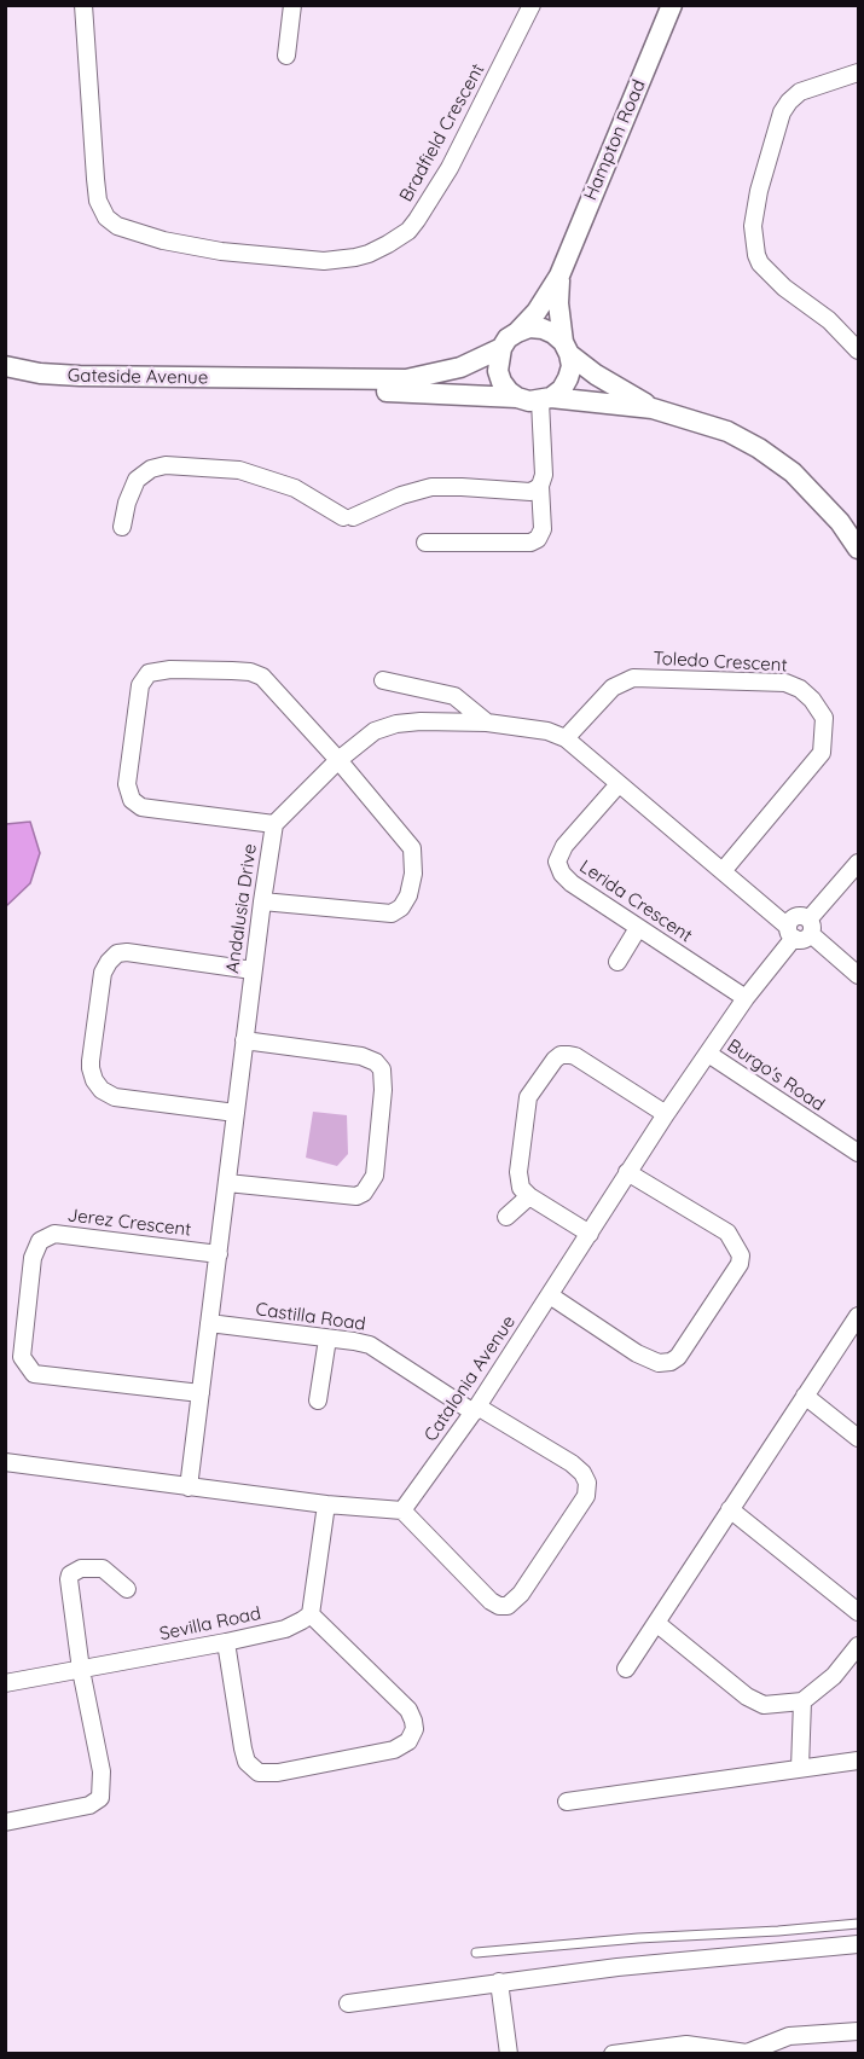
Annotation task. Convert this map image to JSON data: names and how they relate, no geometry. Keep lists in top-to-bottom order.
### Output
{
  "streets": {
    "street": [
      "Bradfield Crescent",
      "Hampton Road",
      "Gateside Avenue",
      "Toledo Crescent",
      "Lerida Crescent",
      "Andalusia Drive",
      "Burgo's Road",
      "Jerez Crescent",
      "Castilla Road",
      "Catalonia Avenue",
      "Sevilla Road"
    ]
  },
  "crossings": [
    ["Hampton Road", "Gateside Avenue"],
    ["Toledo Crescent", "Andalusia Drive"],
    ["Lerida Crescent", "Andalusia Drive"],
    ["Lerida Crescent", "Catalonia Avenue"],
    ["Andalusia Drive", "Jerez Crescent"],
    ["Andalusia Drive", "Castilla Road"],
    ["Andalusia Drive", "Catalonia Avenue"],
    ["Burgo's Road", "Catalonia Avenue"],
    ["Castilla Road", "Catalonia Avenue"]
  ]
}
